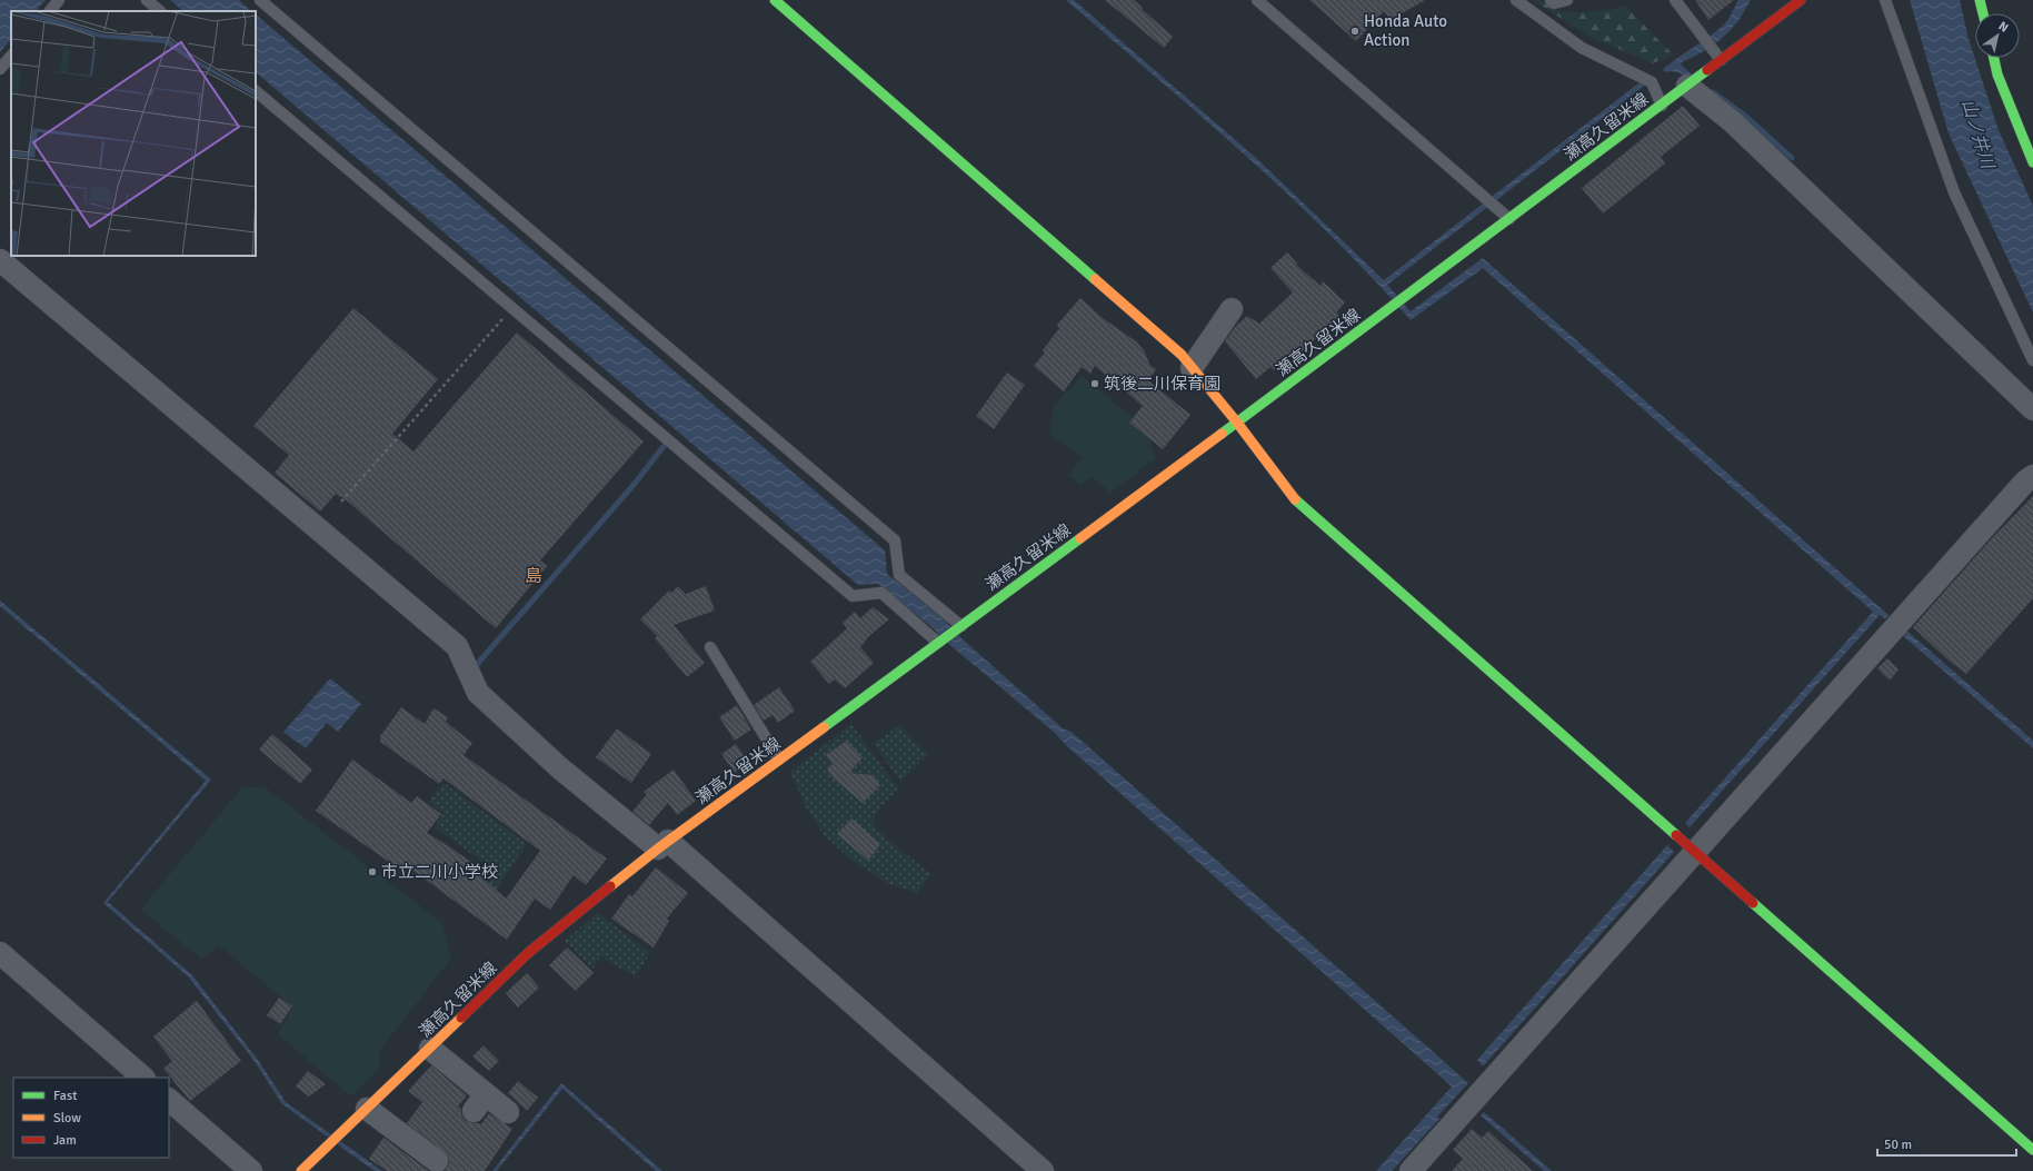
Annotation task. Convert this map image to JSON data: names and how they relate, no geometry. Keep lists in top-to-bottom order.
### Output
{
  "streets": {
    "main road": ["瀬高久留米線"]
  },
  "districts": ["島"],
  "water": ["山ノ井川"],
  "places": ["Honda Auto Action", "筑後二川保育園", "市立二川小学校"],
  "legend": ["Fast", "Slow", "Jam"],
  "scale_bar": "50 m",
  "north": "top right"
}
